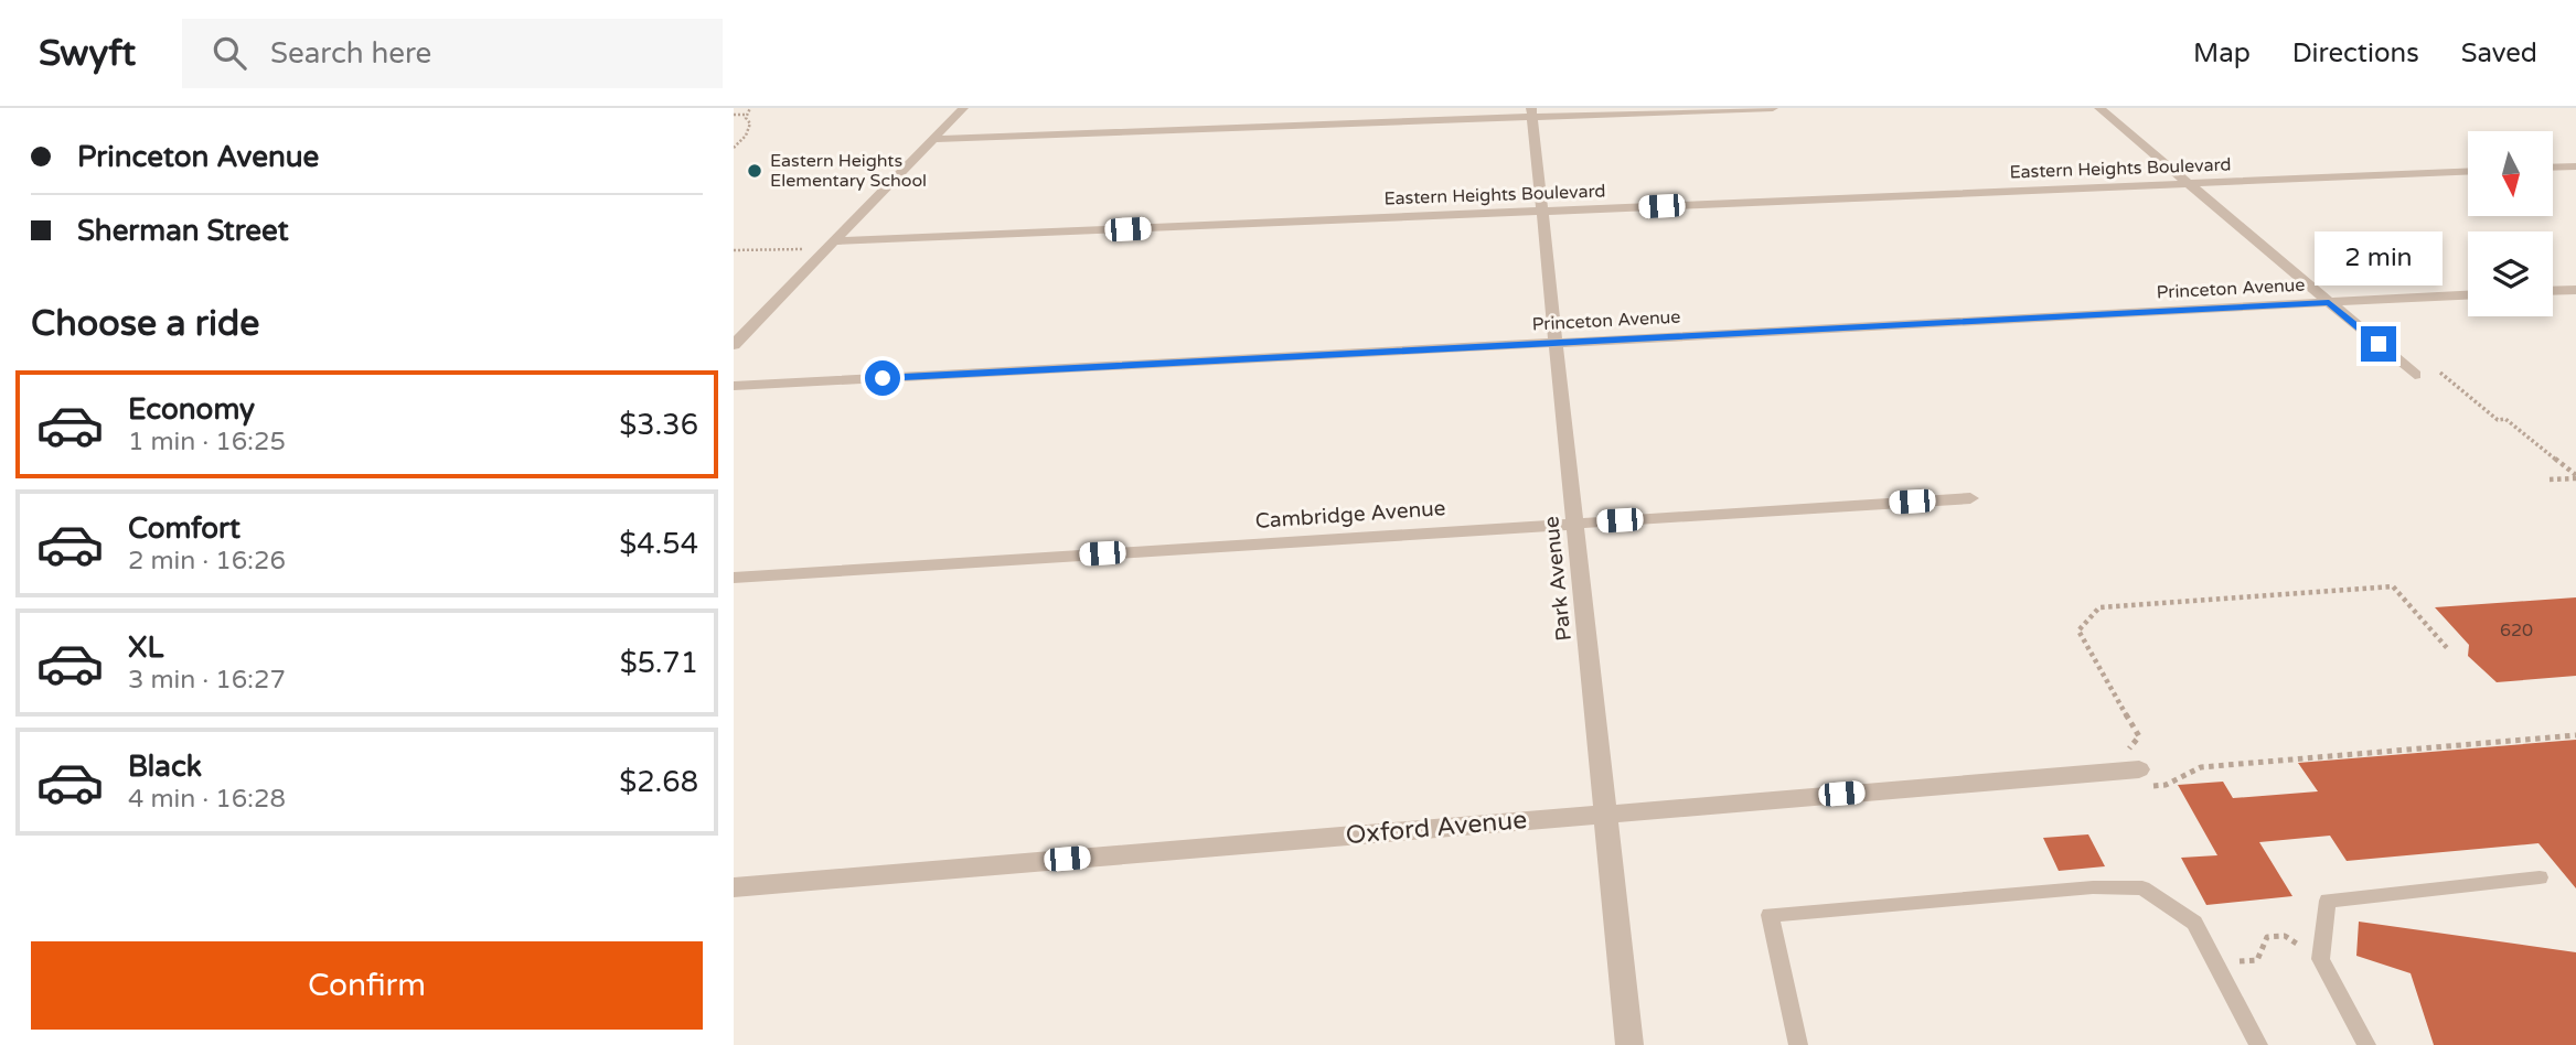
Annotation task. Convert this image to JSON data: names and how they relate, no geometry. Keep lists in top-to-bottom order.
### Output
{
  "streets": {
    "street": [
      "Eastern Heights Boulevard",
      "Princeton Avenue",
      "Cambridge Avenue",
      "Park Avenue",
      "Oxford Avenue"
    ]
  },
  "crossings": [
    ["Eastern Heights Boulevard", "Park Avenue"],
    ["Princeton Avenue", "Park Avenue"],
    ["Cambridge Avenue", "Park Avenue"],
    ["Park Avenue", "Oxford Avenue"]
  ],
  "places": ["Eastern Heights Elementary School"],
  "house_numbers": ["620"],
  "north": "bottom",
  "page": {
    "header": "Swyft",
    "search": "Search here",
    "nav": ["Map", "Directions", "Saved"],
    "banner": ["Princeton Avenue", "Sherman Street"],
    "bubble": "2 min",
    "heading": "Choose a ride",
    "list": [
      {
        "name": "Economy",
        "note": "1 min · 16:25",
        "value": "$3.36"
      },
      {
        "name": "Comfort",
        "note": "2 min · 16:26",
        "value": "$4.54"
      },
      {
        "name": "XL",
        "note": "3 min · 16:27",
        "value": "$5.71"
      },
      {
        "name": "Black",
        "note": "4 min · 16:28",
        "value": "$2.68"
      }
    ],
    "buttons": "Confirm"
  }
}
